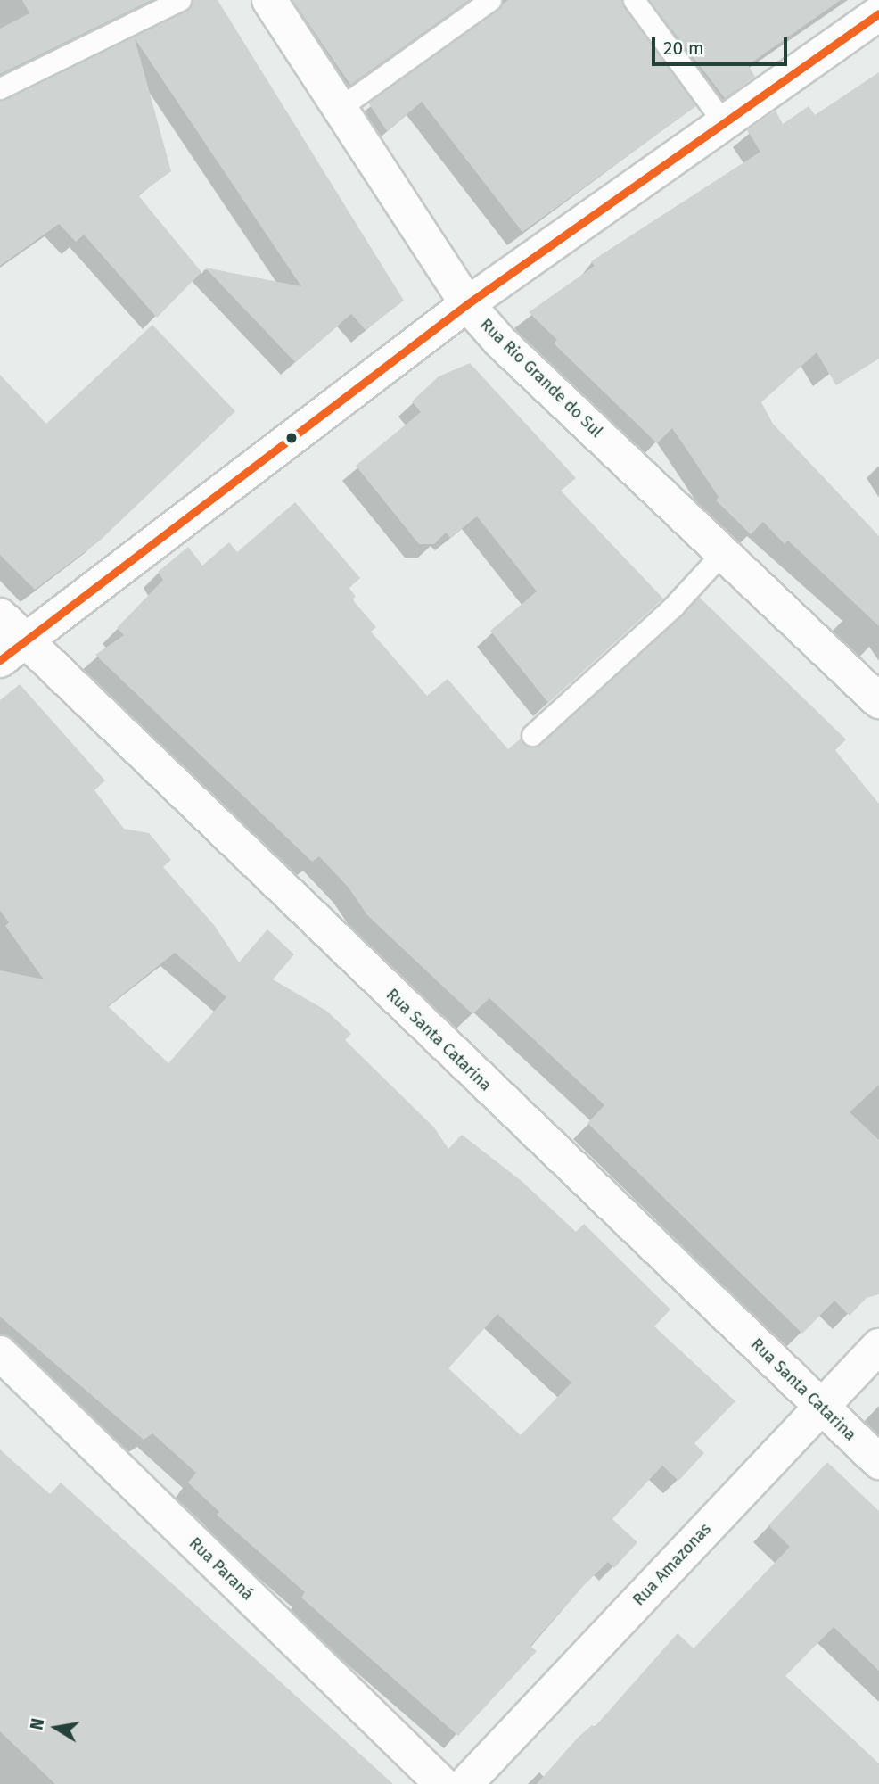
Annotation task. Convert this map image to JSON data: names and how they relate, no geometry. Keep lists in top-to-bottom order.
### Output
{
  "streets": {
    "street": [
      "Rua Rio Grande do Sul",
      "Rua Santa Catarina",
      "Rua Amazonas",
      "Rua Paraná"
    ]
  },
  "crossings": [
    ["Rua Santa Catarina", "Rua Amazonas"]
  ],
  "scale_bar": "20 m",
  "north": "left"
}
